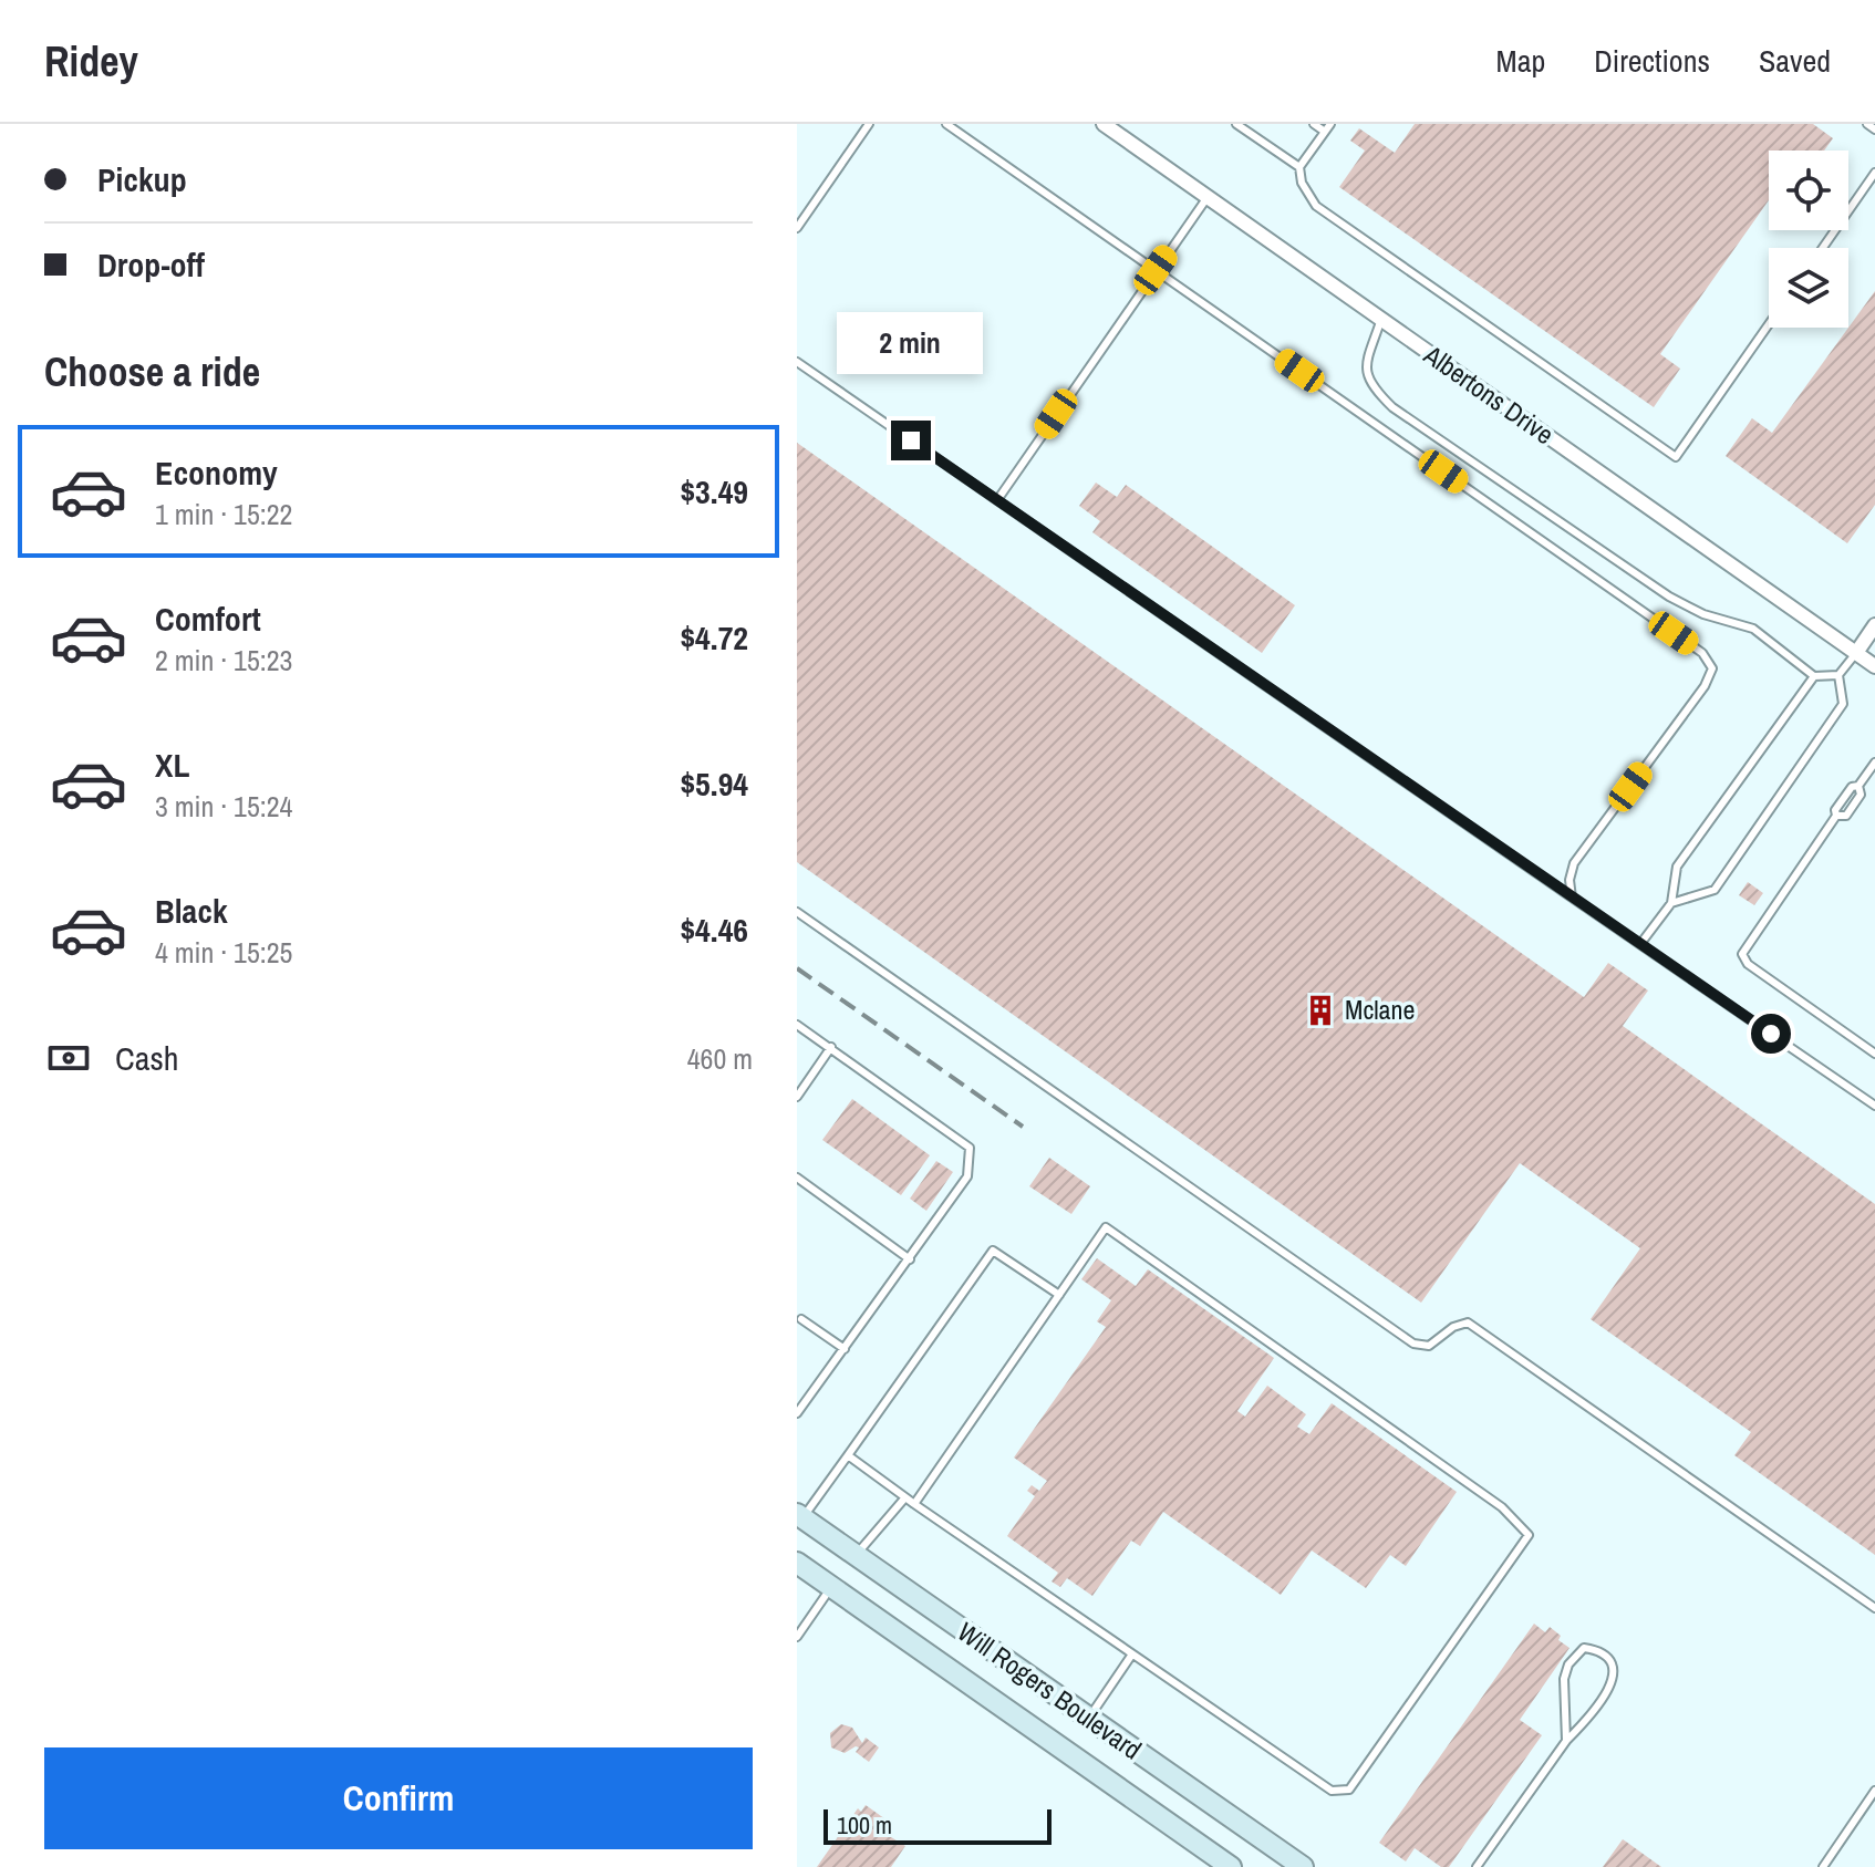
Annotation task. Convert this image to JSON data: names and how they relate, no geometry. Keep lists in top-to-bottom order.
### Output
{
  "streets": {
    "main road": ["Will Rogers Boulevard"],
    "street": ["Albertons Drive"]
  },
  "places": {
    "building": ["Mclane"]
  },
  "scale_bar": "100 m",
  "page": {
    "header": "Ridey",
    "nav": ["Map", "Directions", "Saved"],
    "banner": ["Pickup", "Drop-off"],
    "bubble": "2 min",
    "heading": "Choose a ride",
    "list": [
      {
        "name": "Economy",
        "note": "1 min · 15:22",
        "value": "$3.49"
      },
      {
        "name": "Comfort",
        "note": "2 min · 15:23",
        "value": "$4.72"
      },
      {
        "name": "XL",
        "note": "3 min · 15:24",
        "value": "$5.94"
      },
      {
        "name": "Black",
        "note": "4 min · 15:25",
        "value": "$4.46"
      }
    ],
    "pay": ["Cash", "460 m"],
    "buttons": "Confirm",
    "scale": "100 m"
  }
}
